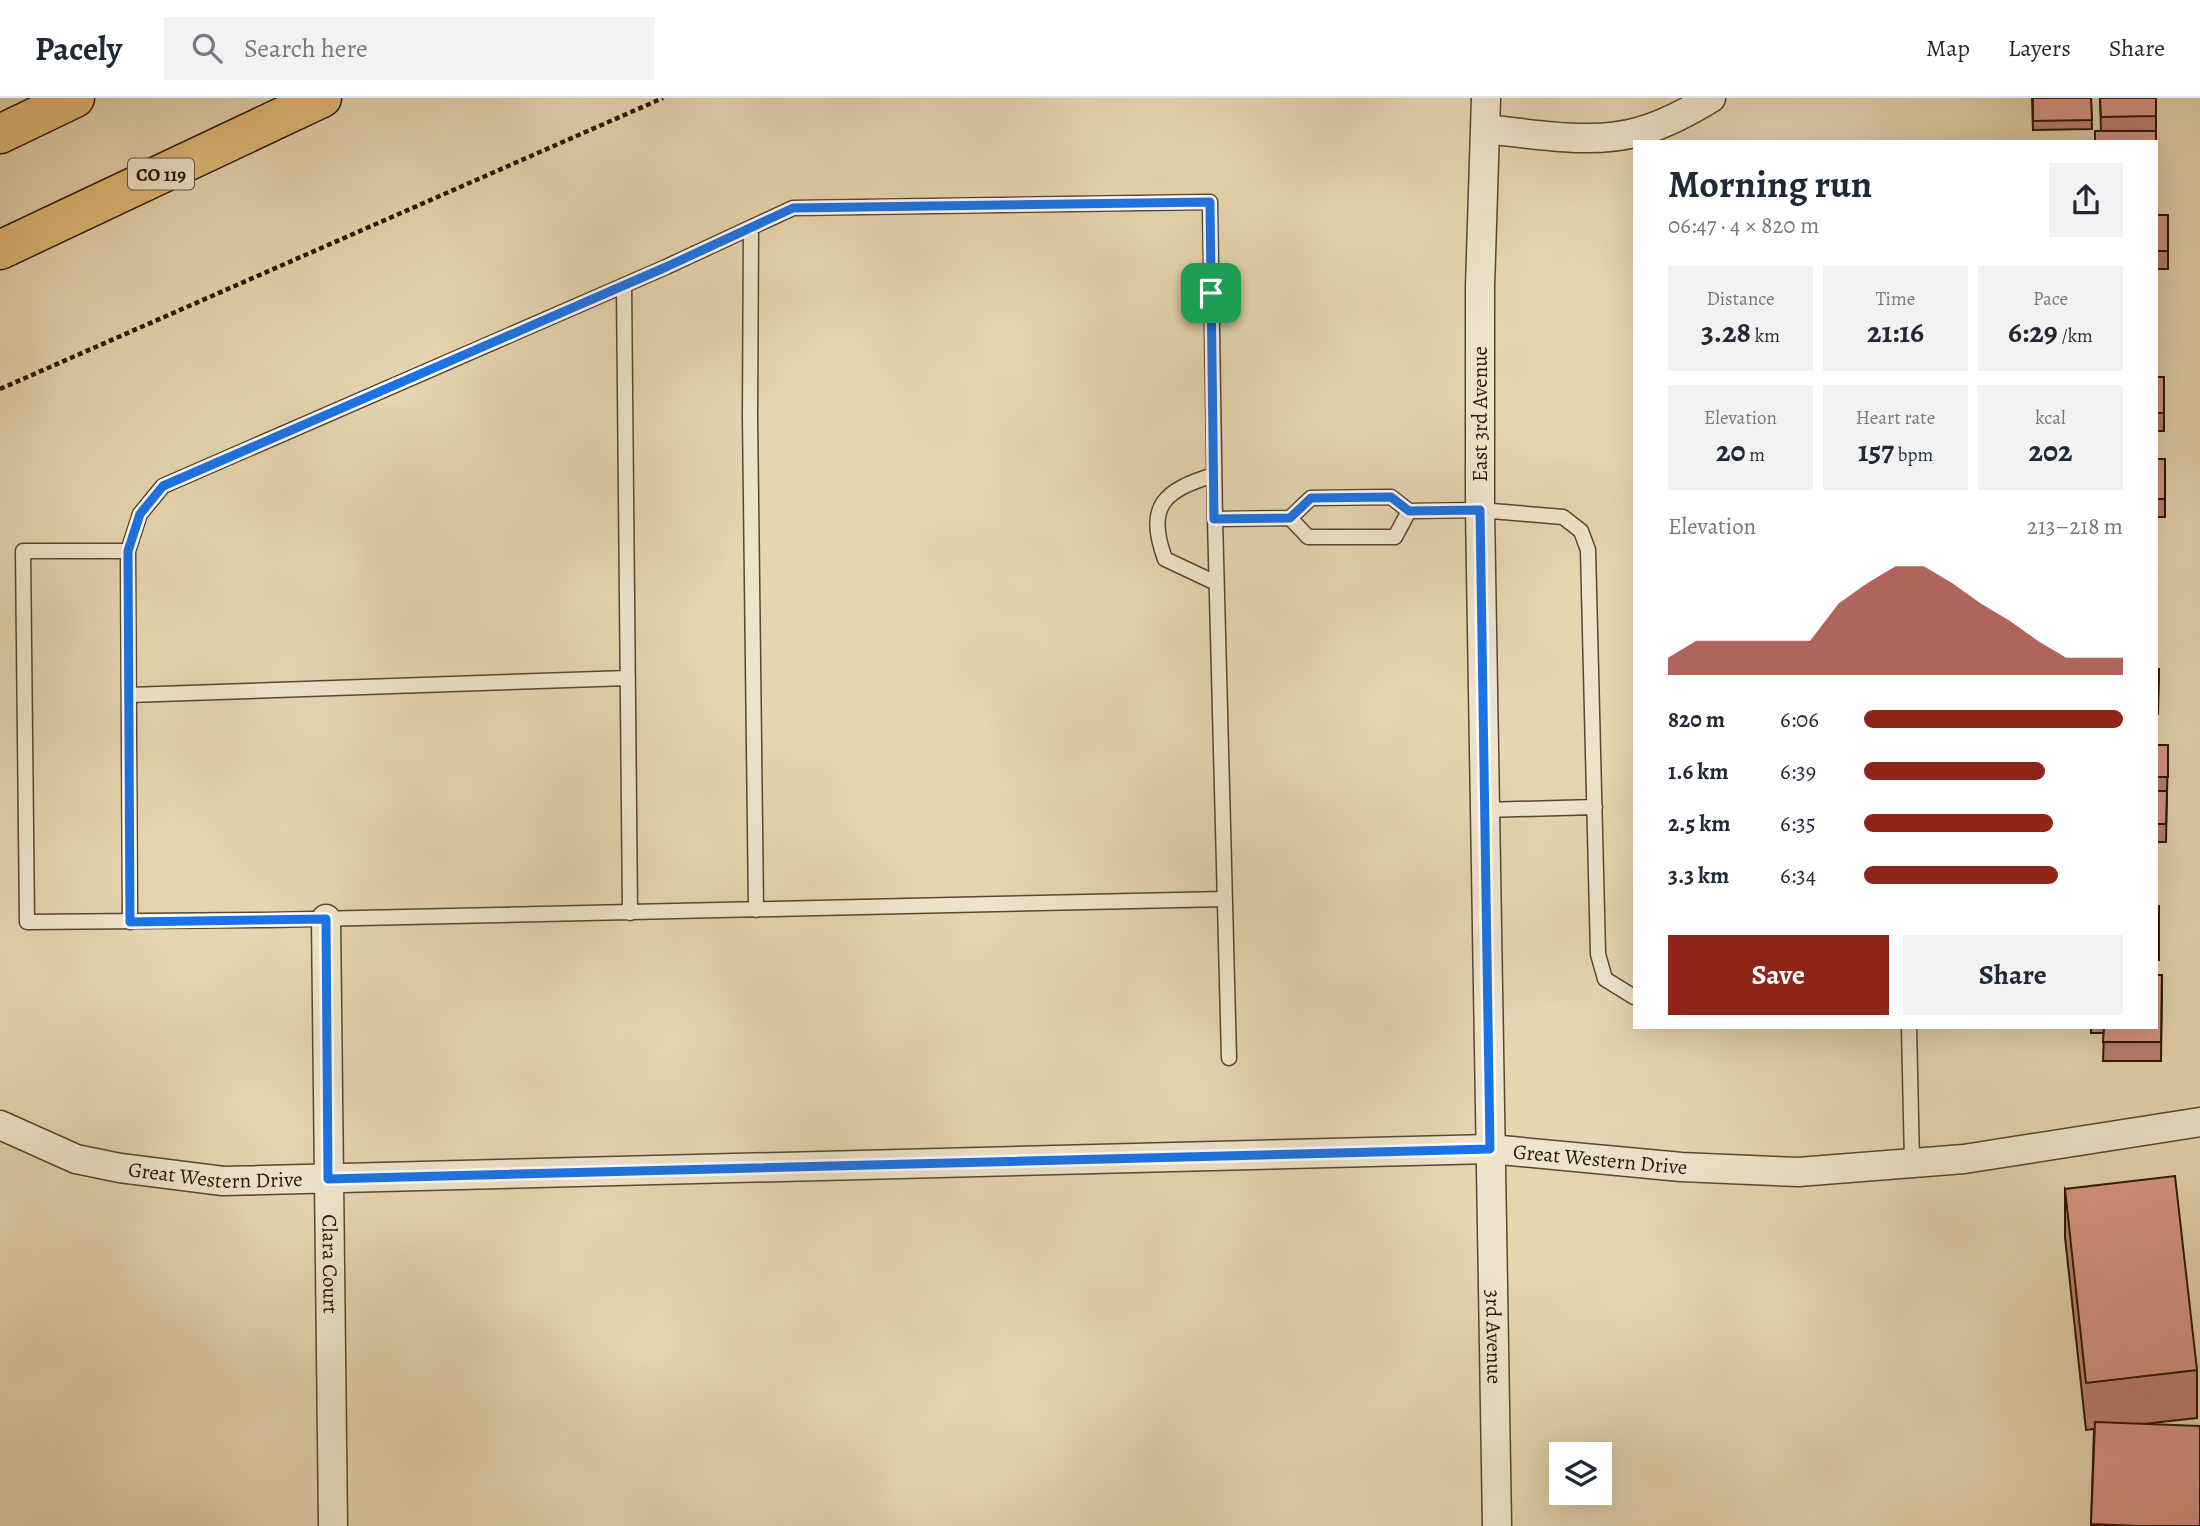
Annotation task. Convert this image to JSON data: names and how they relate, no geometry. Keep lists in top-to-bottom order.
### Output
{
  "streets": {
    "highway": ["CO 119"],
    "street": [
      "East 3rd Avenue",
      "Great Western Drive",
      "Clara Court",
      "3rd Avenue"
    ]
  },
  "crossings": [
    ["East 3rd Avenue", "Great Western Drive"],
    ["East 3rd Avenue", "3rd Avenue"],
    ["Great Western Drive", "Clara Court"],
    ["Great Western Drive", "3rd Avenue"]
  ],
  "page": {
    "header": "Pacely",
    "search": "Search here",
    "nav": ["Map", "Layers", "Share"],
    "heading": ["Morning run", "06:47 · 4 × 820 m"],
    "stats": [
      ["Distance", "3.28 km"],
      ["Time", "21:16"],
      ["Pace", "6:29 /km"],
      ["Elevation", "20 m"],
      ["Heart rate", "157 bpm"],
      ["kcal", "202"]
    ],
    "chart": ["Elevation", "213–218 m"],
    "list": [
      {
        "name": "820 m",
        "note": "6:06"
      },
      {
        "name": "1.6 km",
        "note": "6:39"
      },
      {
        "name": "2.5 km",
        "note": "6:35"
      },
      {
        "name": "3.3 km",
        "note": "6:34"
      }
    ],
    "buttons": ["Save", "Share"]
  }
}
